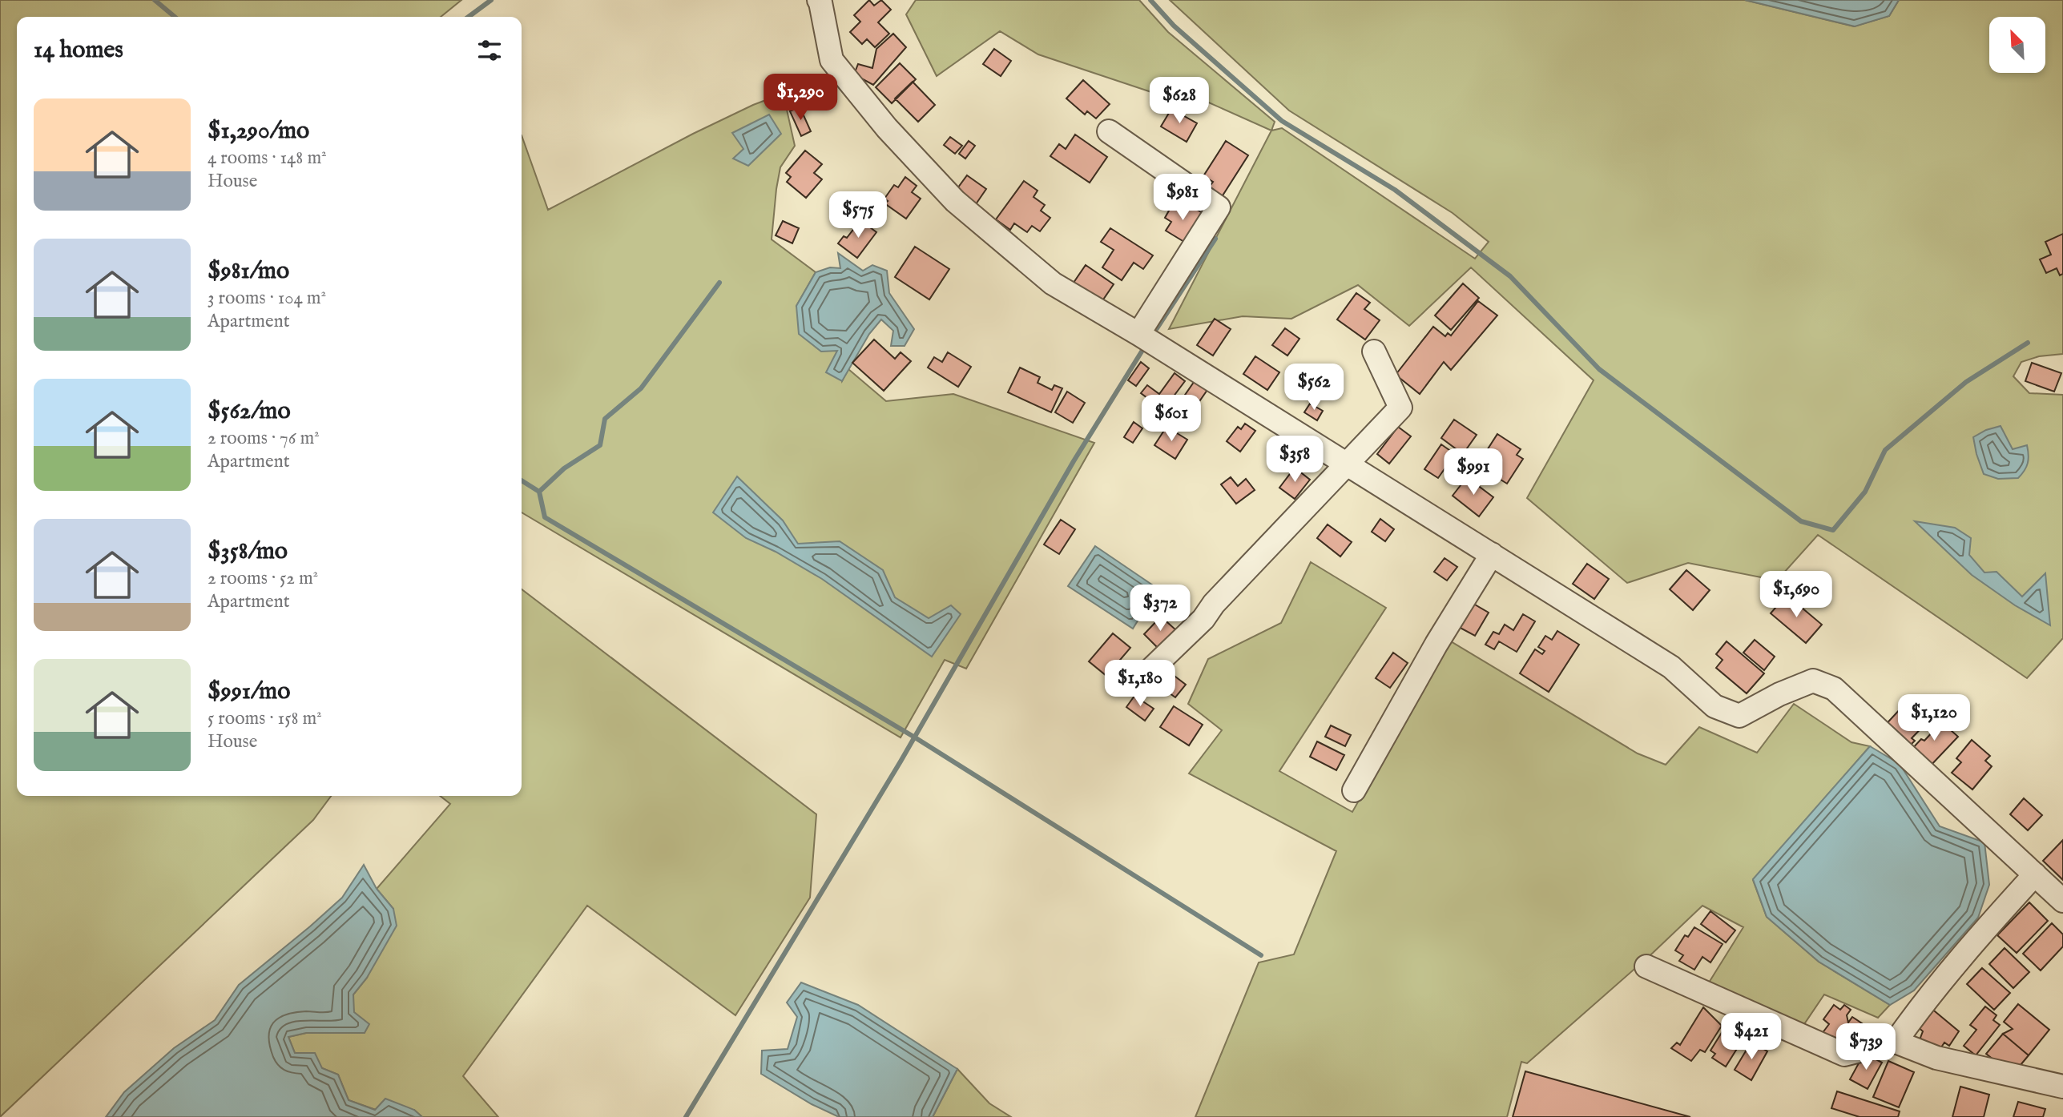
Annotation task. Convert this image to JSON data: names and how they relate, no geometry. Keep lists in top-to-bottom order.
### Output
{
  "north": "top left",
  "page": {
    "heading": "14 homes",
    "price": [
      "$1,290",
      "$628",
      "$981",
      "$575",
      "$562",
      "$601",
      "$358",
      "$991",
      "$1,690",
      "$372",
      "$1,180",
      "$1,120",
      "$421",
      "$739"
    ],
    "list": [
      {
        "name": "$1,290/mo",
        "note": "4 rooms · 148 m² · House"
      },
      {
        "name": "$981/mo",
        "note": "3 rooms · 104 m² · Apartment"
      },
      {
        "name": "$562/mo",
        "note": "2 rooms · 76 m² · Apartment"
      },
      {
        "name": "$358/mo",
        "note": "2 rooms · 52 m² · Apartment"
      },
      {
        "name": "$991/mo",
        "note": "5 rooms · 158 m² · House"
      }
    ]
  }
}
